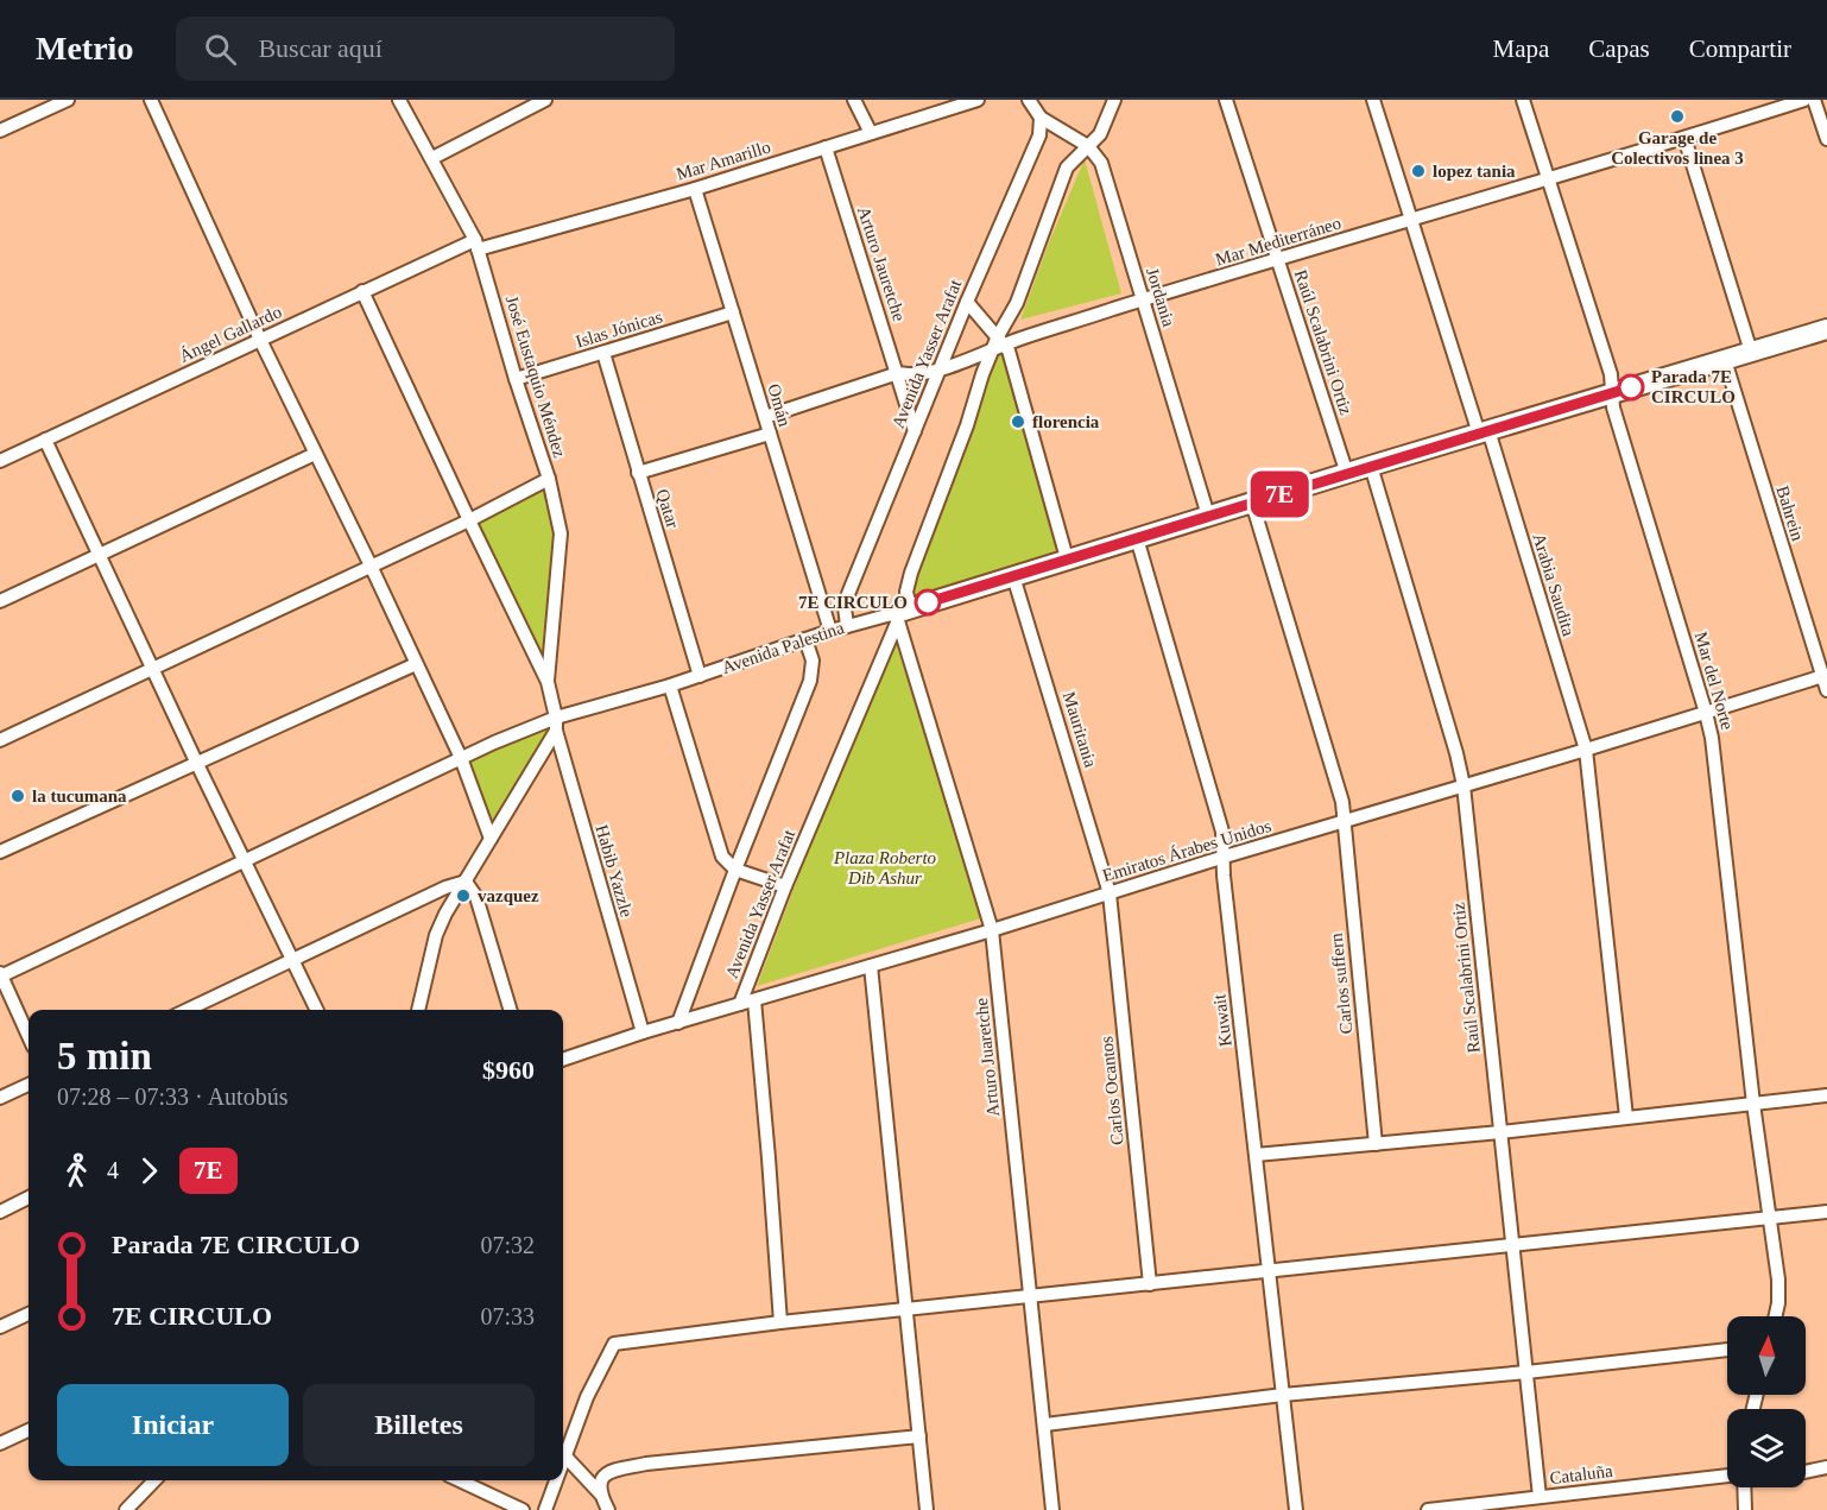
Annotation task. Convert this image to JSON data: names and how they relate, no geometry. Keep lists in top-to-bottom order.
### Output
{
  "streets": {
    "street": [
      "Mar Amarillo",
      "Mar Mediterráneo",
      "Arturo Jauretche",
      "Jordania",
      "Islas Jónicas",
      "Ángel Gallardo",
      "Raúl Scalabrini Ortiz",
      "Avenida Yasser Arafat",
      "José Eustaquio Méndez",
      "Omán",
      "Qatar",
      "Bahrein",
      "Arabia Saudita",
      "Avenida Palestina",
      "Mar del Norte",
      "Mauritania",
      "Emiratos Árabes Unidos",
      "Habib Yazzle",
      "Carlos suffern",
      "Kuwait",
      "Arturo Juaretche",
      "Carlos Ocantos",
      "Cataluña"
    ]
  },
  "crossings": [
    ["Mar Amarillo", "Arturo Jauretche"],
    ["Mar Amarillo", "Ángel Gallardo"],
    ["Mar Amarillo", "José Eustaquio Méndez"],
    ["Mar Amarillo", "Omán"],
    ["Mar Mediterráneo", "Jordania"],
    ["Mar Mediterráneo", "Raúl Scalabrini Ortiz"],
    ["Mar Mediterráneo", "Avenida Yasser Arafat"],
    ["Mar Mediterráneo", "Arabia Saudita"],
    ["Mar Mediterráneo", "Mar del Norte"],
    ["Arturo Jauretche", "Avenida Yasser Arafat"],
    ["Jordania", "Avenida Yasser Arafat"],
    ["Jordania", "Avenida Palestina"],
    ["Islas Jónicas", "José Eustaquio Méndez"],
    ["Islas Jónicas", "Omán"],
    ["Islas Jónicas", "Qatar"],
    ["Ángel Gallardo", "José Eustaquio Méndez"],
    ["Raúl Scalabrini Ortiz", "Avenida Palestina"],
    ["Raúl Scalabrini Ortiz", "Emiratos Árabes Unidos"],
    ["Raúl Scalabrini Ortiz", "Cataluña"],
    ["Avenida Yasser Arafat", "Avenida Palestina"],
    ["Avenida Yasser Arafat", "Emiratos Árabes Unidos"],
    ["Avenida Yasser Arafat", "Arturo Juaretche"],
    ["José Eustaquio Méndez", "Habib Yazzle"],
    ["Omán", "Avenida Palestina"],
    ["Qatar", "Avenida Palestina"],
    ["Bahrein", "Avenida Palestina"],
    ["Bahrein", "Emiratos Árabes Unidos"],
    ["Arabia Saudita", "Avenida Palestina"],
    ["Arabia Saudita", "Emiratos Árabes Unidos"],
    ["Avenida Palestina", "Mar del Norte"],
    ["Avenida Palestina", "Mauritania"],
    ["Avenida Palestina", "Habib Yazzle"],
    ["Avenida Palestina", "Kuwait"],
    ["Avenida Palestina", "Arturo Juaretche"],
    ["Mar del Norte", "Emiratos Árabes Unidos"],
    ["Mauritania", "Emiratos Árabes Unidos"],
    ["Mauritania", "Carlos Ocantos"],
    ["Emiratos Árabes Unidos", "Habib Yazzle"],
    ["Emiratos Árabes Unidos", "Carlos suffern"],
    ["Emiratos Árabes Unidos", "Kuwait"],
    ["Emiratos Árabes Unidos", "Arturo Juaretche"],
    ["Emiratos Árabes Unidos", "Carlos Ocantos"]
  ],
  "parks": ["Plaza Roberto Dib Ashur"],
  "places": [
    "Garage de Colectivos linea 3",
    "lopez tania",
    "Parada 7E CIRCULO",
    "florencia",
    "7E CIRCULO",
    "la tucumana",
    "vazquez"
  ],
  "lines": ["bus line 7E"],
  "north": "top",
  "page": {
    "header": "Metrio",
    "search": "Buscar aquí",
    "nav": ["Mapa", "Capas", "Compartir"],
    "on_map": "7E",
    "heading": ["5 min", "07:28 – 07:33 · Autobús", "$960"],
    "legs": ["4", "7E"],
    "list": [
      {
        "name": "Parada 7E CIRCULO",
        "value": "07:32"
      },
      {
        "name": "7E CIRCULO",
        "value": "07:33"
      }
    ],
    "buttons": ["Iniciar", "Billetes"]
  }
}
